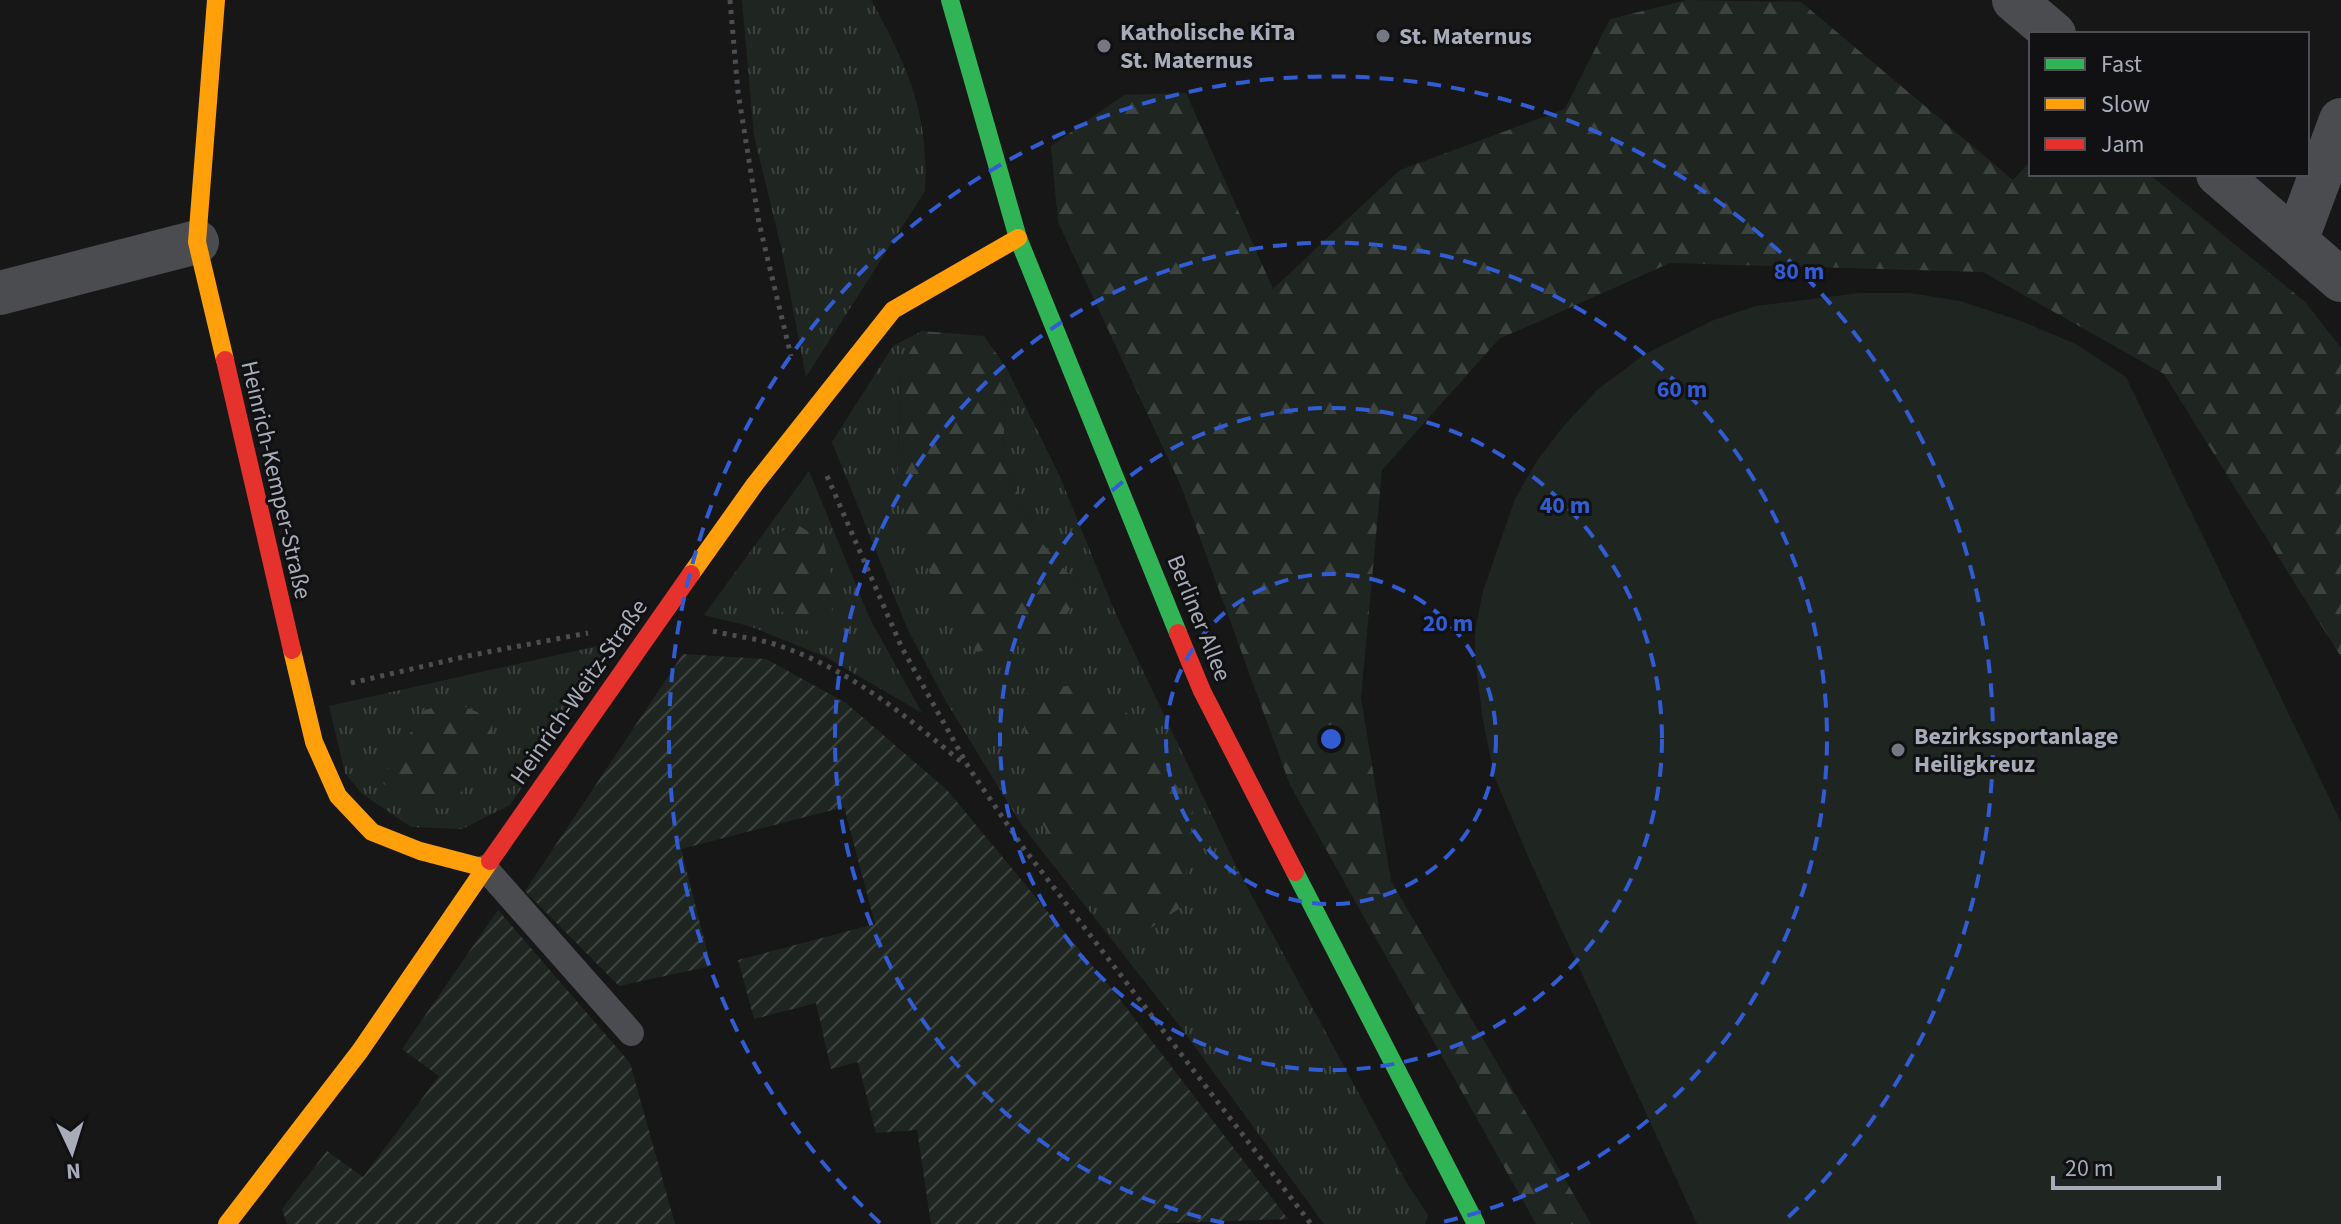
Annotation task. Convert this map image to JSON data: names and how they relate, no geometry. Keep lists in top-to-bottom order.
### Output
{
  "streets": {
    "street": ["Heinrich-Kemper-Straße", "Berliner Allee", "Heinrich-Weitz-Straße"]
  },
  "crossings": [
    ["Heinrich-Kemper-Straße", "Heinrich-Weitz-Straße"],
    ["Berliner Allee", "Heinrich-Weitz-Straße"]
  ],
  "places": ["St. Maternus", "Katholische KiTa St. Maternus", "Bezirkssportanlage Heiligkreuz"],
  "legend": ["Fast", "Slow", "Jam"],
  "scale_bar": "20 m",
  "north": "bottom",
  "rings": [
    "80 m",
    "60 m",
    "40 m",
    "20 m"
  ]
}
